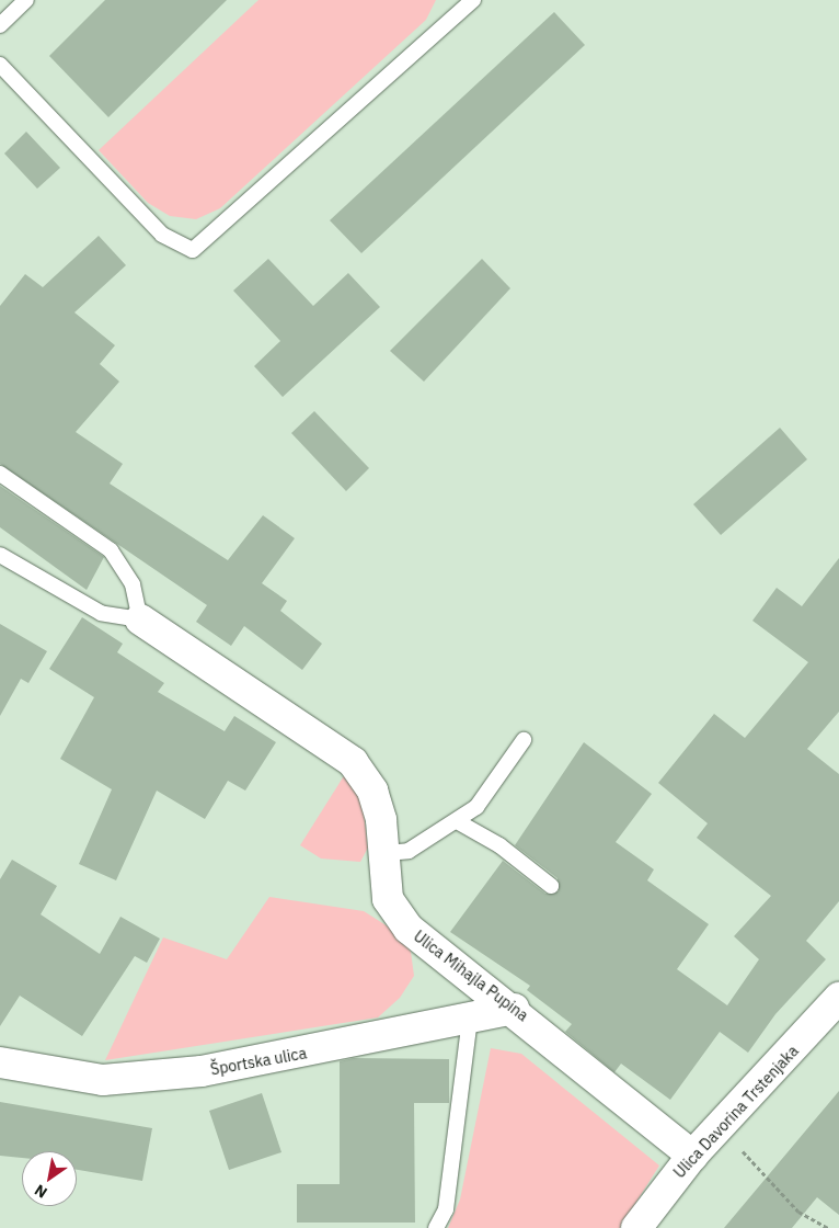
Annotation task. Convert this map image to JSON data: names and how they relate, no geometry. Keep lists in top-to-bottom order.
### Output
{
  "streets": {
    "street": ["Ulica Mihajla Pupina", "Športska ulica", "Ulica Davorina Trstenjaka"]
  },
  "crossings": [
    ["Ulica Mihajla Pupina", "Športska ulica"],
    ["Ulica Mihajla Pupina", "Ulica Davorina Trstenjaka"]
  ],
  "north": "bottom left"
}
